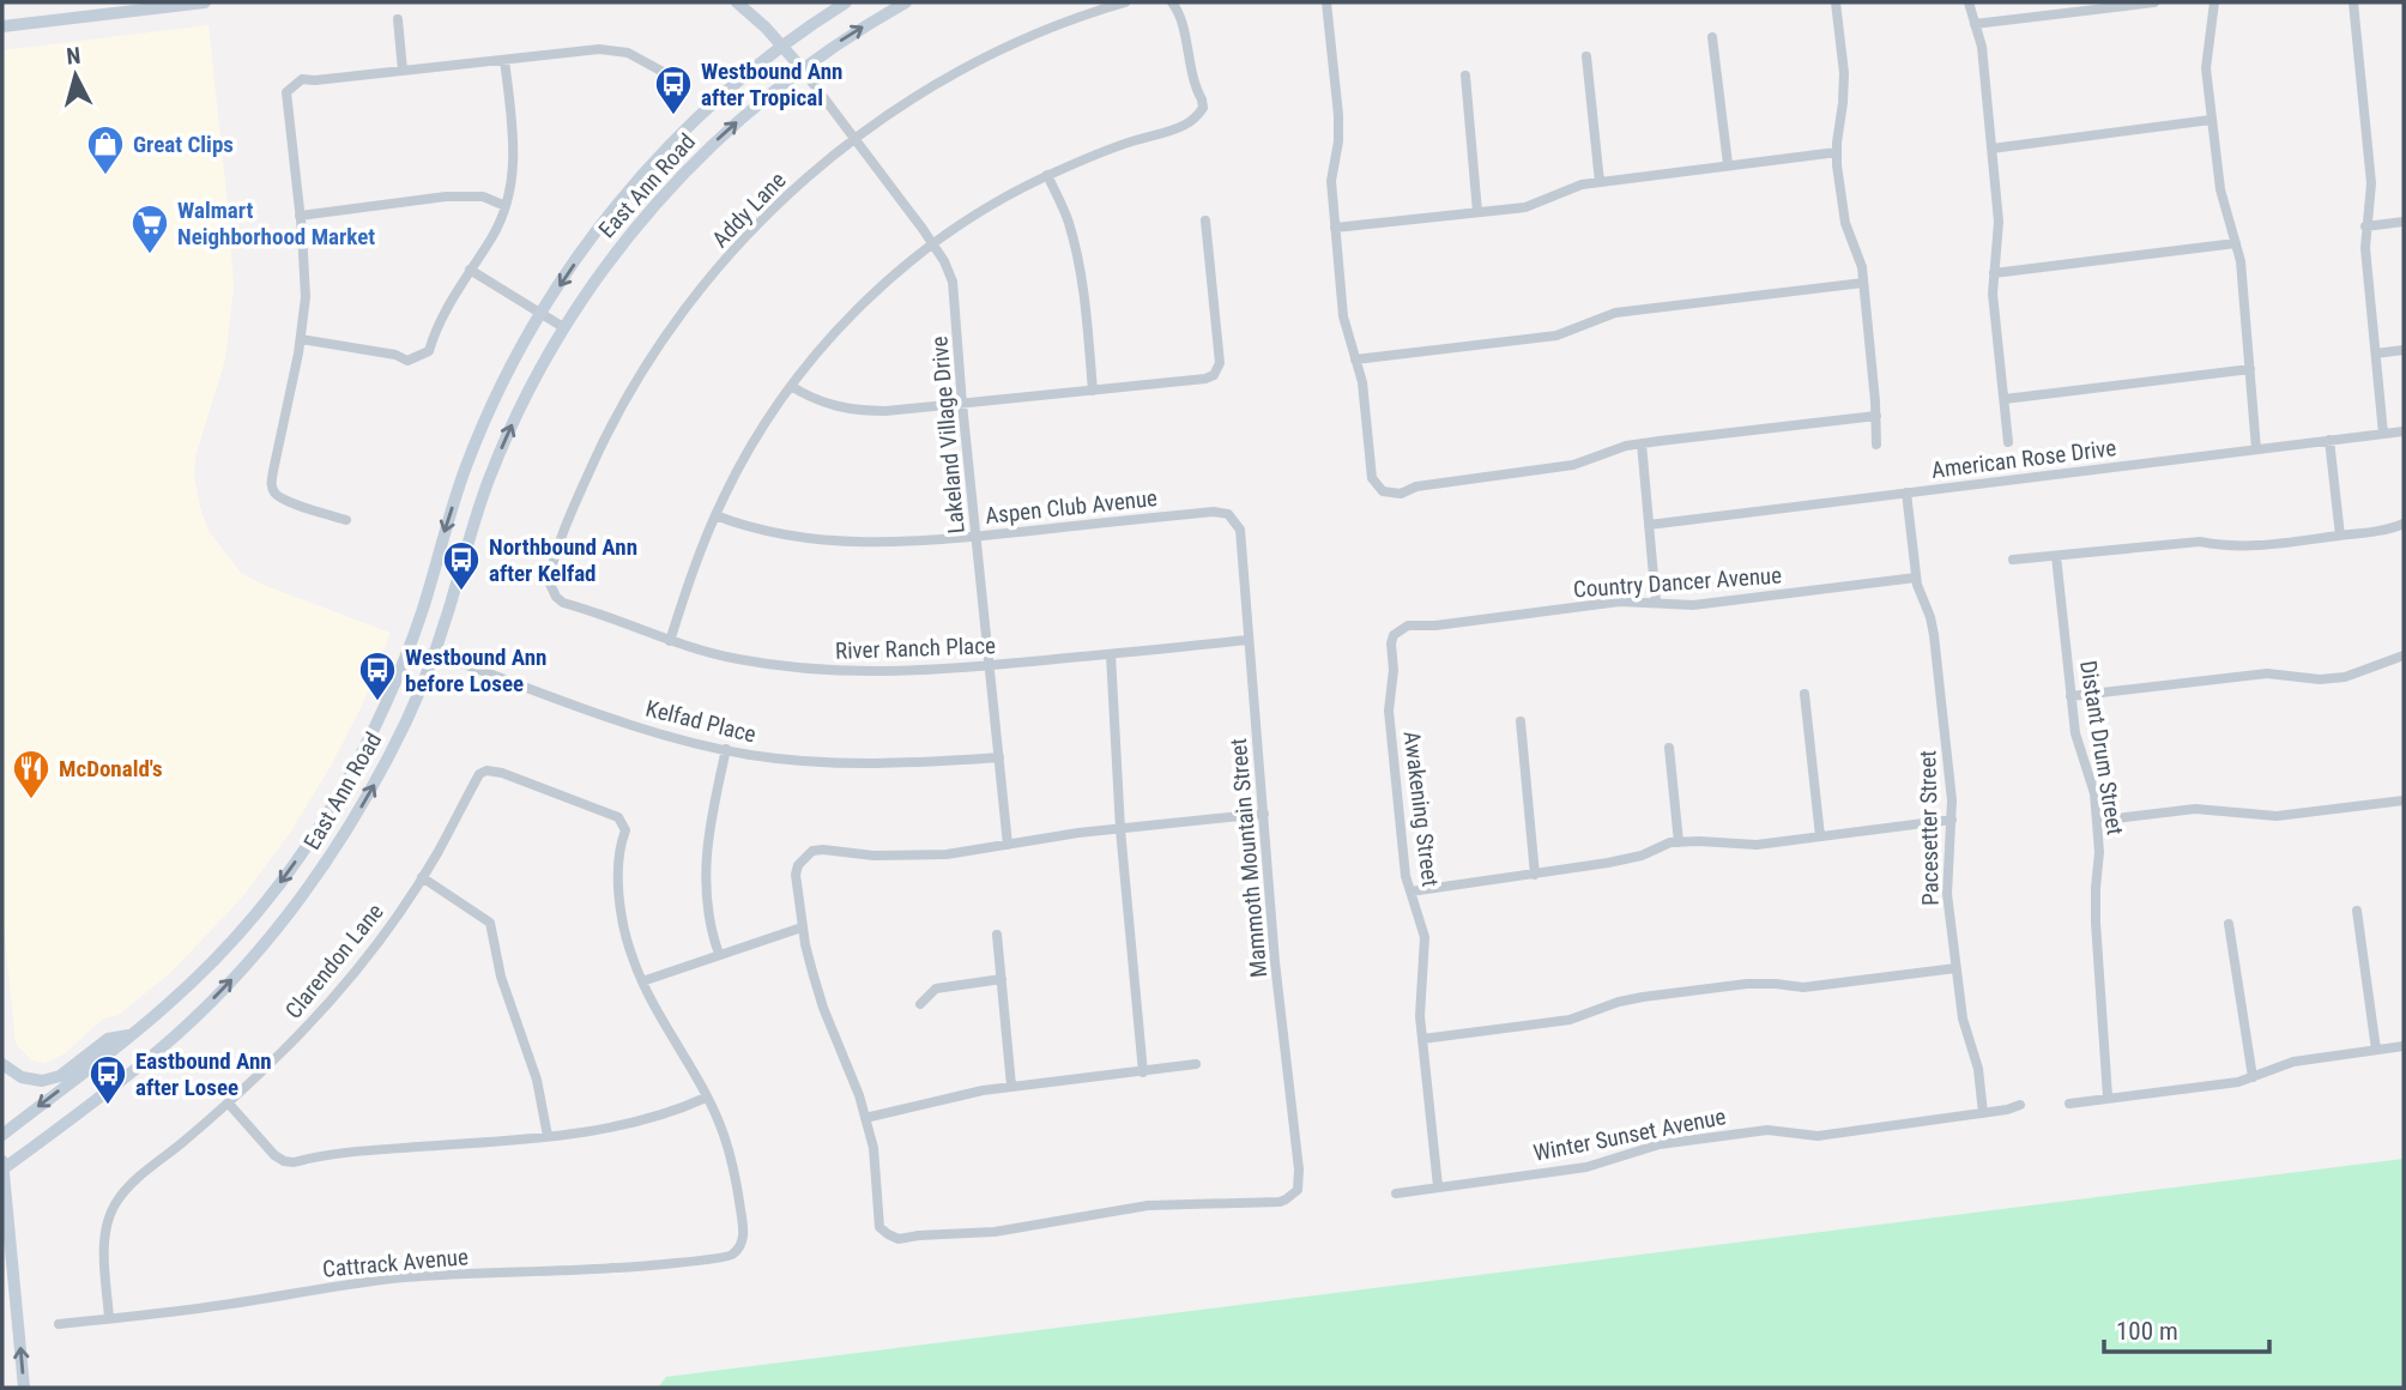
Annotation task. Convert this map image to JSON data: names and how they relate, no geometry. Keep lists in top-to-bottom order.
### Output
{
  "streets": {
    "main road": ["East Ann Road"],
    "street": [
      "Addy Lane",
      "Lakeland Village Drive",
      "American Rose Drive",
      "Aspen Club Avenue",
      "Country Dancer Avenue",
      "River Ranch Place",
      "Kelfad Place",
      "Distant Drum Street",
      "Awakening Street",
      "Pacesetter Street",
      "Mammoth Mountain Street",
      "Clarendon Lane",
      "Winter Sunset Avenue",
      "Cattrack Avenue"
    ]
  },
  "crossings": [
    ["East Ann Road", "Lakeland Village Drive"],
    ["East Ann Road", "Kelfad Place"],
    ["Addy Lane", "Lakeland Village Drive"],
    ["Addy Lane", "River Ranch Place"],
    ["Lakeland Village Drive", "Aspen Club Avenue"],
    ["Lakeland Village Drive", "River Ranch Place"],
    ["Lakeland Village Drive", "Kelfad Place"],
    ["American Rose Drive", "Pacesetter Street"],
    ["Aspen Club Avenue", "Mammoth Mountain Street"],
    ["Country Dancer Avenue", "Awakening Street"],
    ["Country Dancer Avenue", "Pacesetter Street"],
    ["River Ranch Place", "Mammoth Mountain Street"],
    ["Awakening Street", "Winter Sunset Avenue"],
    ["Pacesetter Street", "Winter Sunset Avenue"],
    ["Clarendon Lane", "Cattrack Avenue"]
  ],
  "places": {
    "bus stop": [
      "Westbound Ann after Tropical",
      "Northbound Ann after Kelfad",
      "Westbound Ann before Losee",
      "Eastbound Ann after Losee"
    ],
    "shop": ["Great Clips"],
    "supermarket": ["Walmart Neighborhood Market"],
    "restaurant": ["McDonald's"]
  },
  "scale_bar": "100 m",
  "north": "top"
}
